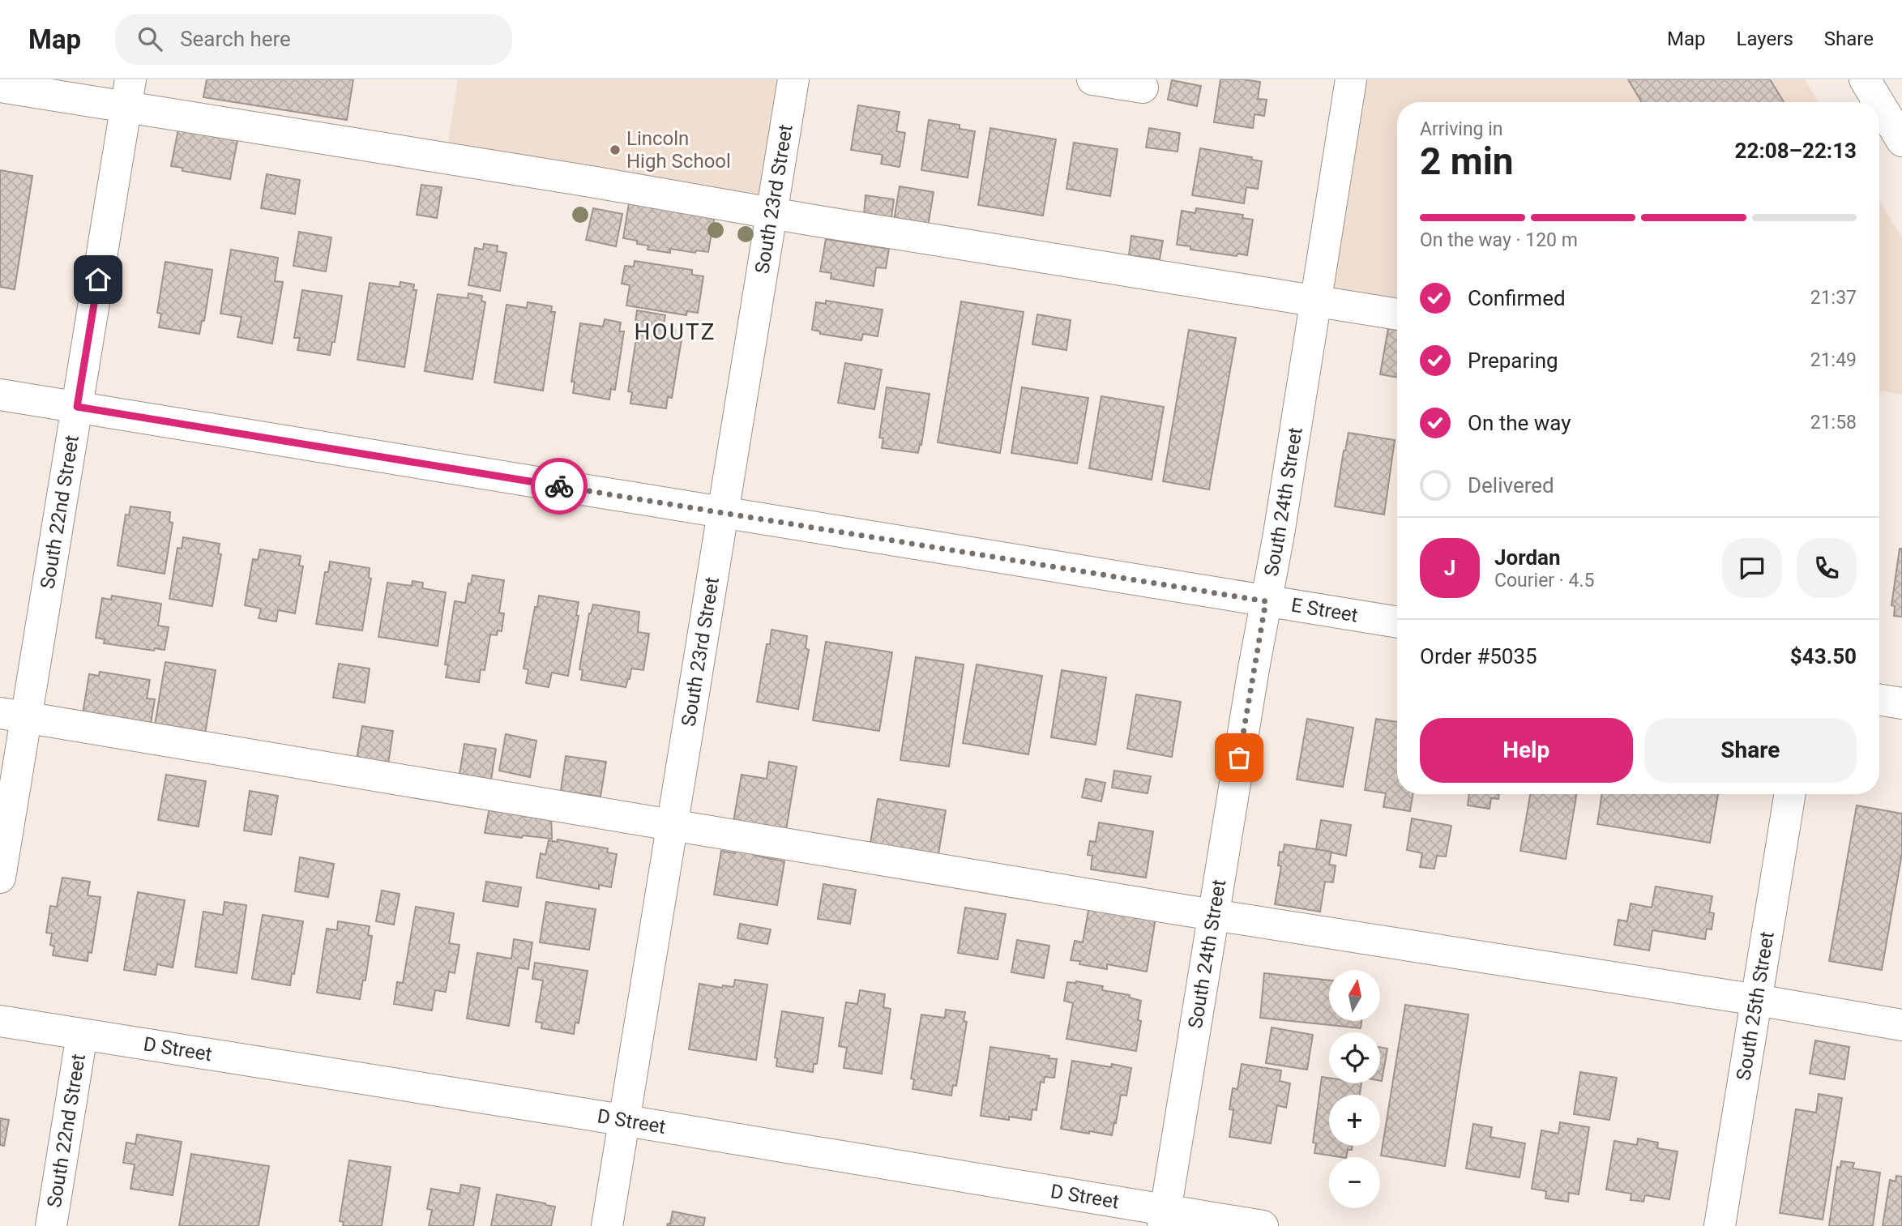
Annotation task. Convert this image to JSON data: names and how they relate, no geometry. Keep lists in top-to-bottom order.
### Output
{
  "streets": {
    "street": [
      "South 23rd Street",
      "South 24th Street",
      "South 22nd Street",
      "E Street",
      "South 25th Street",
      "D Street"
    ]
  },
  "crossings": [
    ["South 23rd Street", "E Street"],
    ["South 23rd Street", "D Street"],
    ["South 24th Street", "E Street"],
    ["South 24th Street", "D Street"],
    ["South 22nd Street", "E Street"],
    ["South 22nd Street", "D Street"]
  ],
  "districts": ["HOUTZ"],
  "places": ["Lincoln High School"],
  "north": "top",
  "page": {
    "header": "Map",
    "search": "Search here",
    "nav": ["Map", "Layers", "Share"],
    "heading": ["2 min", "Arriving in", "22:08–22:13"],
    "panel": [
      "Jordan",
      "Courier · 4.5",
      "Order #5035",
      "$43.50"
    ],
    "bar": "On the way · 120 m",
    "list": [
      ["Confirmed", "21:37"],
      ["Preparing", "21:49"],
      ["On the way", "21:58"],
      "Delivered"
    ],
    "round": "J",
    "buttons": ["Help", "Share"],
    "map_buttons": ["+", "−"]
  }
}
